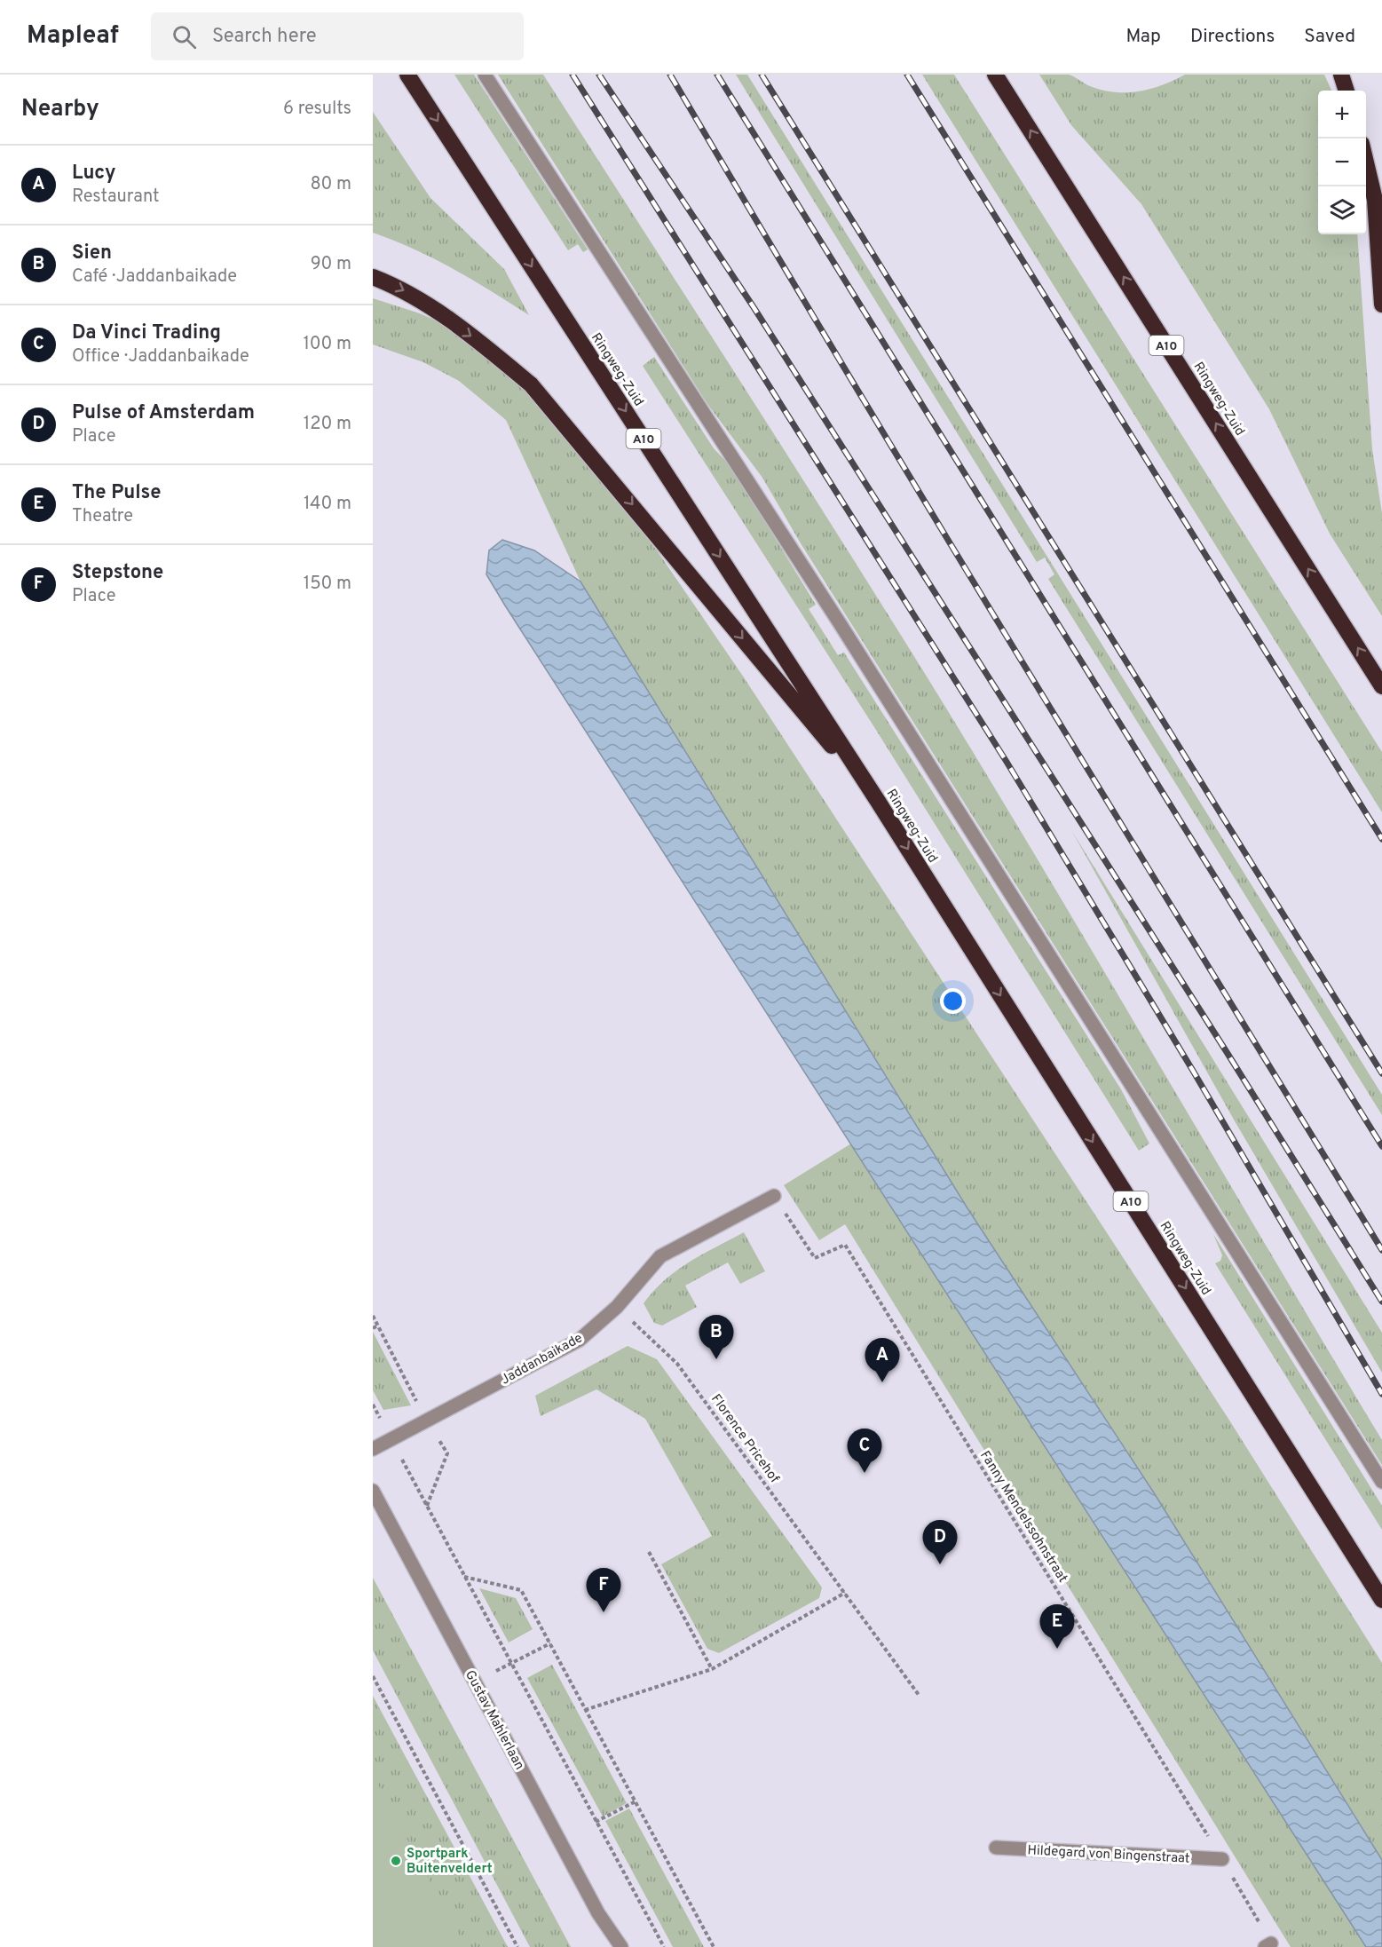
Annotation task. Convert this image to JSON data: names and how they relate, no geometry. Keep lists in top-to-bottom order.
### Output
{
  "streets": {
    "highway": ["A10", "Ringweg-Zuid"],
    "street": ["Jaddanbaikade", "Gustav Mahlerlaan", "Hildegard von Bingenstraat"],
    "path": ["Florence Pricehof", "Fanny Mendelssohnstraat"]
  },
  "crossings": [
    ["A10", "Ringweg-Zuid"],
    ["Jaddanbaikade", "Florence Pricehof"],
    ["Jaddanbaikade", "Fanny Mendelssohnstraat"],
    ["Fanny Mendelssohnstraat", "Hildegard von Bingenstraat"]
  ],
  "places": ["Sportpark Buitenveldert"],
  "page": {
    "header": "Mapleaf",
    "search": "Search here",
    "nav": ["Map", "Directions", "Saved"],
    "heading": ["Nearby", "6 results"],
    "map_buttons": ["+", "−"],
    "list": [
      {
        "mark": "A",
        "name": "Lucy",
        "note": "Restaurant",
        "value": "80 m"
      },
      {
        "mark": "B",
        "name": "Sien",
        "note": "Café · Jaddanbaikade",
        "value": "90 m"
      },
      {
        "mark": "C",
        "name": "Da Vinci Trading",
        "note": "Office · Jaddanbaikade",
        "value": "100 m"
      },
      {
        "mark": "D",
        "name": "Pulse of Amsterdam",
        "note": "Place",
        "value": "120 m"
      },
      {
        "mark": "E",
        "name": "The Pulse",
        "note": "Theatre",
        "value": "140 m"
      },
      {
        "mark": "F",
        "name": "Stepstone",
        "note": "Place",
        "value": "150 m"
      }
    ],
    "pins": [
      "B",
      "A",
      "C",
      "D",
      "F",
      "E"
    ]
  }
}
